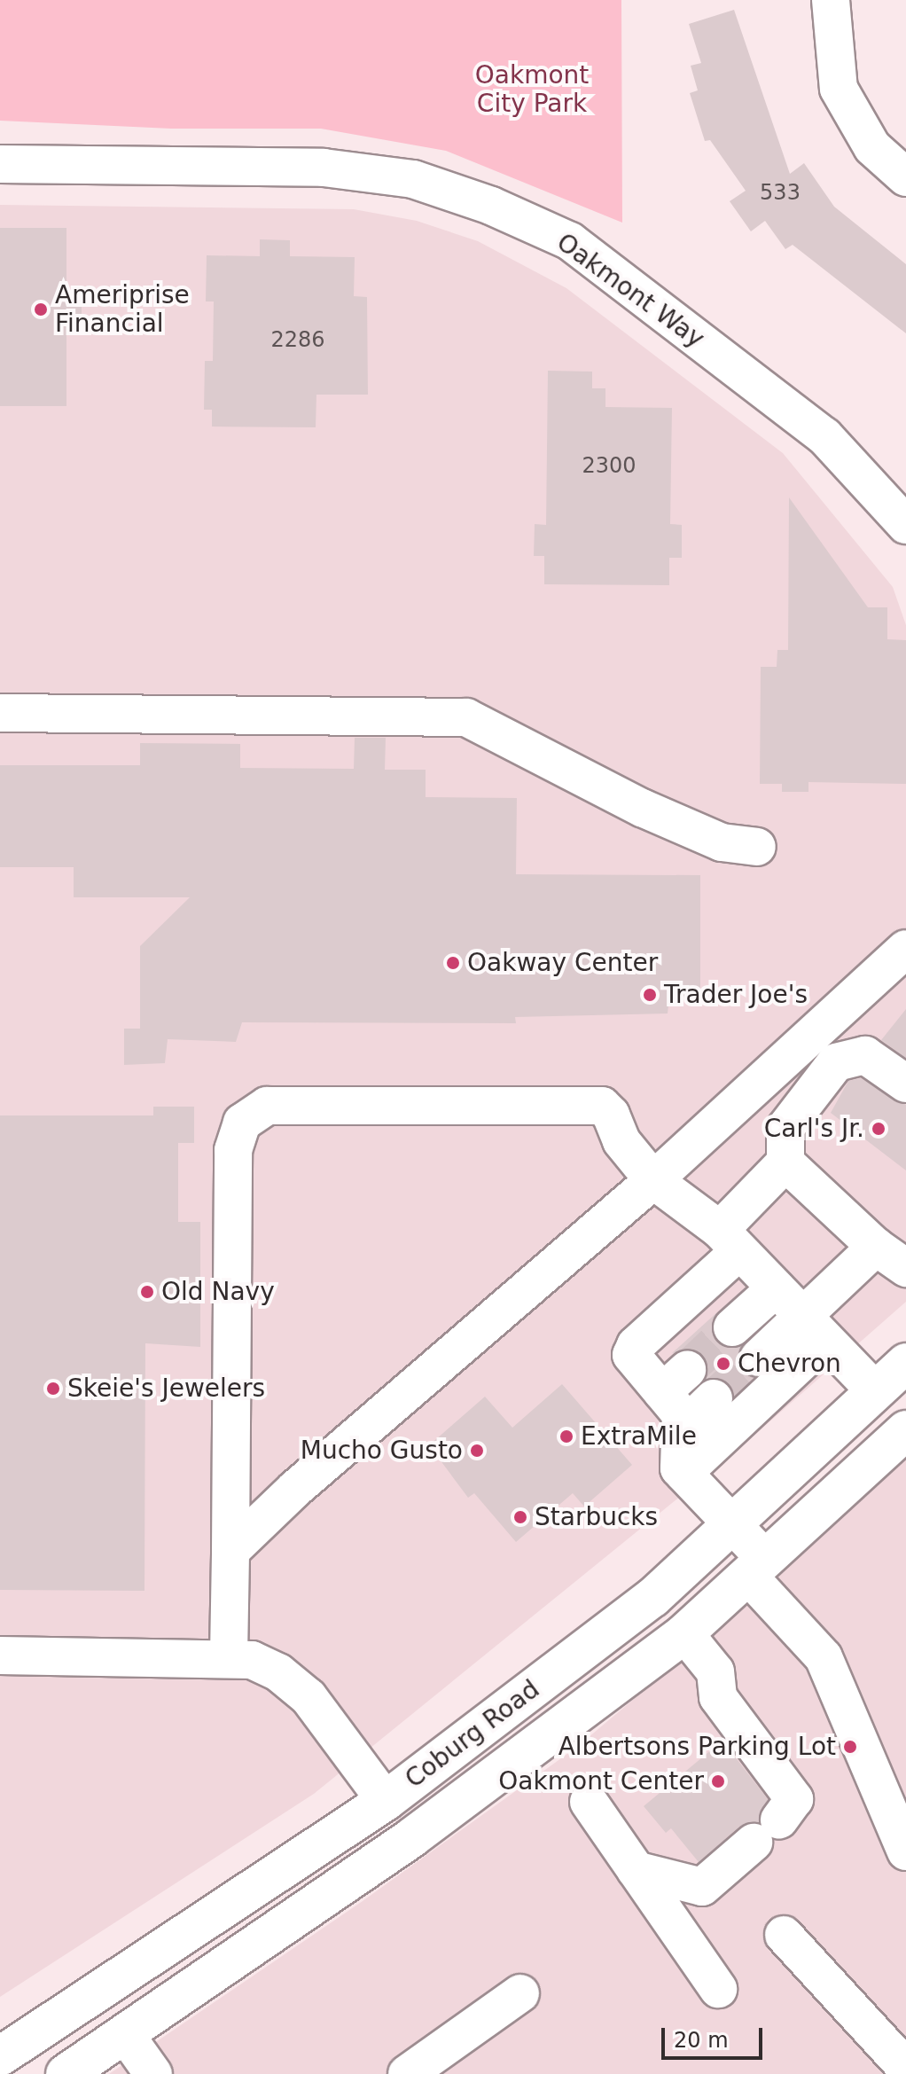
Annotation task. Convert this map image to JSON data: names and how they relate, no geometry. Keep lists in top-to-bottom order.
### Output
{
  "streets": {
    "main road": ["Coburg Road"],
    "street": ["Oakmont Way"]
  },
  "parks": ["Oakmont City Park"],
  "places": [
    "Ameriprise Financial",
    "Oakway Center",
    "Trader Joe's",
    "Carl's Jr.",
    "Old Navy",
    "Chevron",
    "Skeie's Jewelers",
    "ExtraMile",
    "Mucho Gusto",
    "Starbucks",
    "Albertsons Parking Lot",
    "Oakmont Center"
  ],
  "house_numbers": ["533", "2286", "2300"],
  "scale_bar": "20 m"
}
